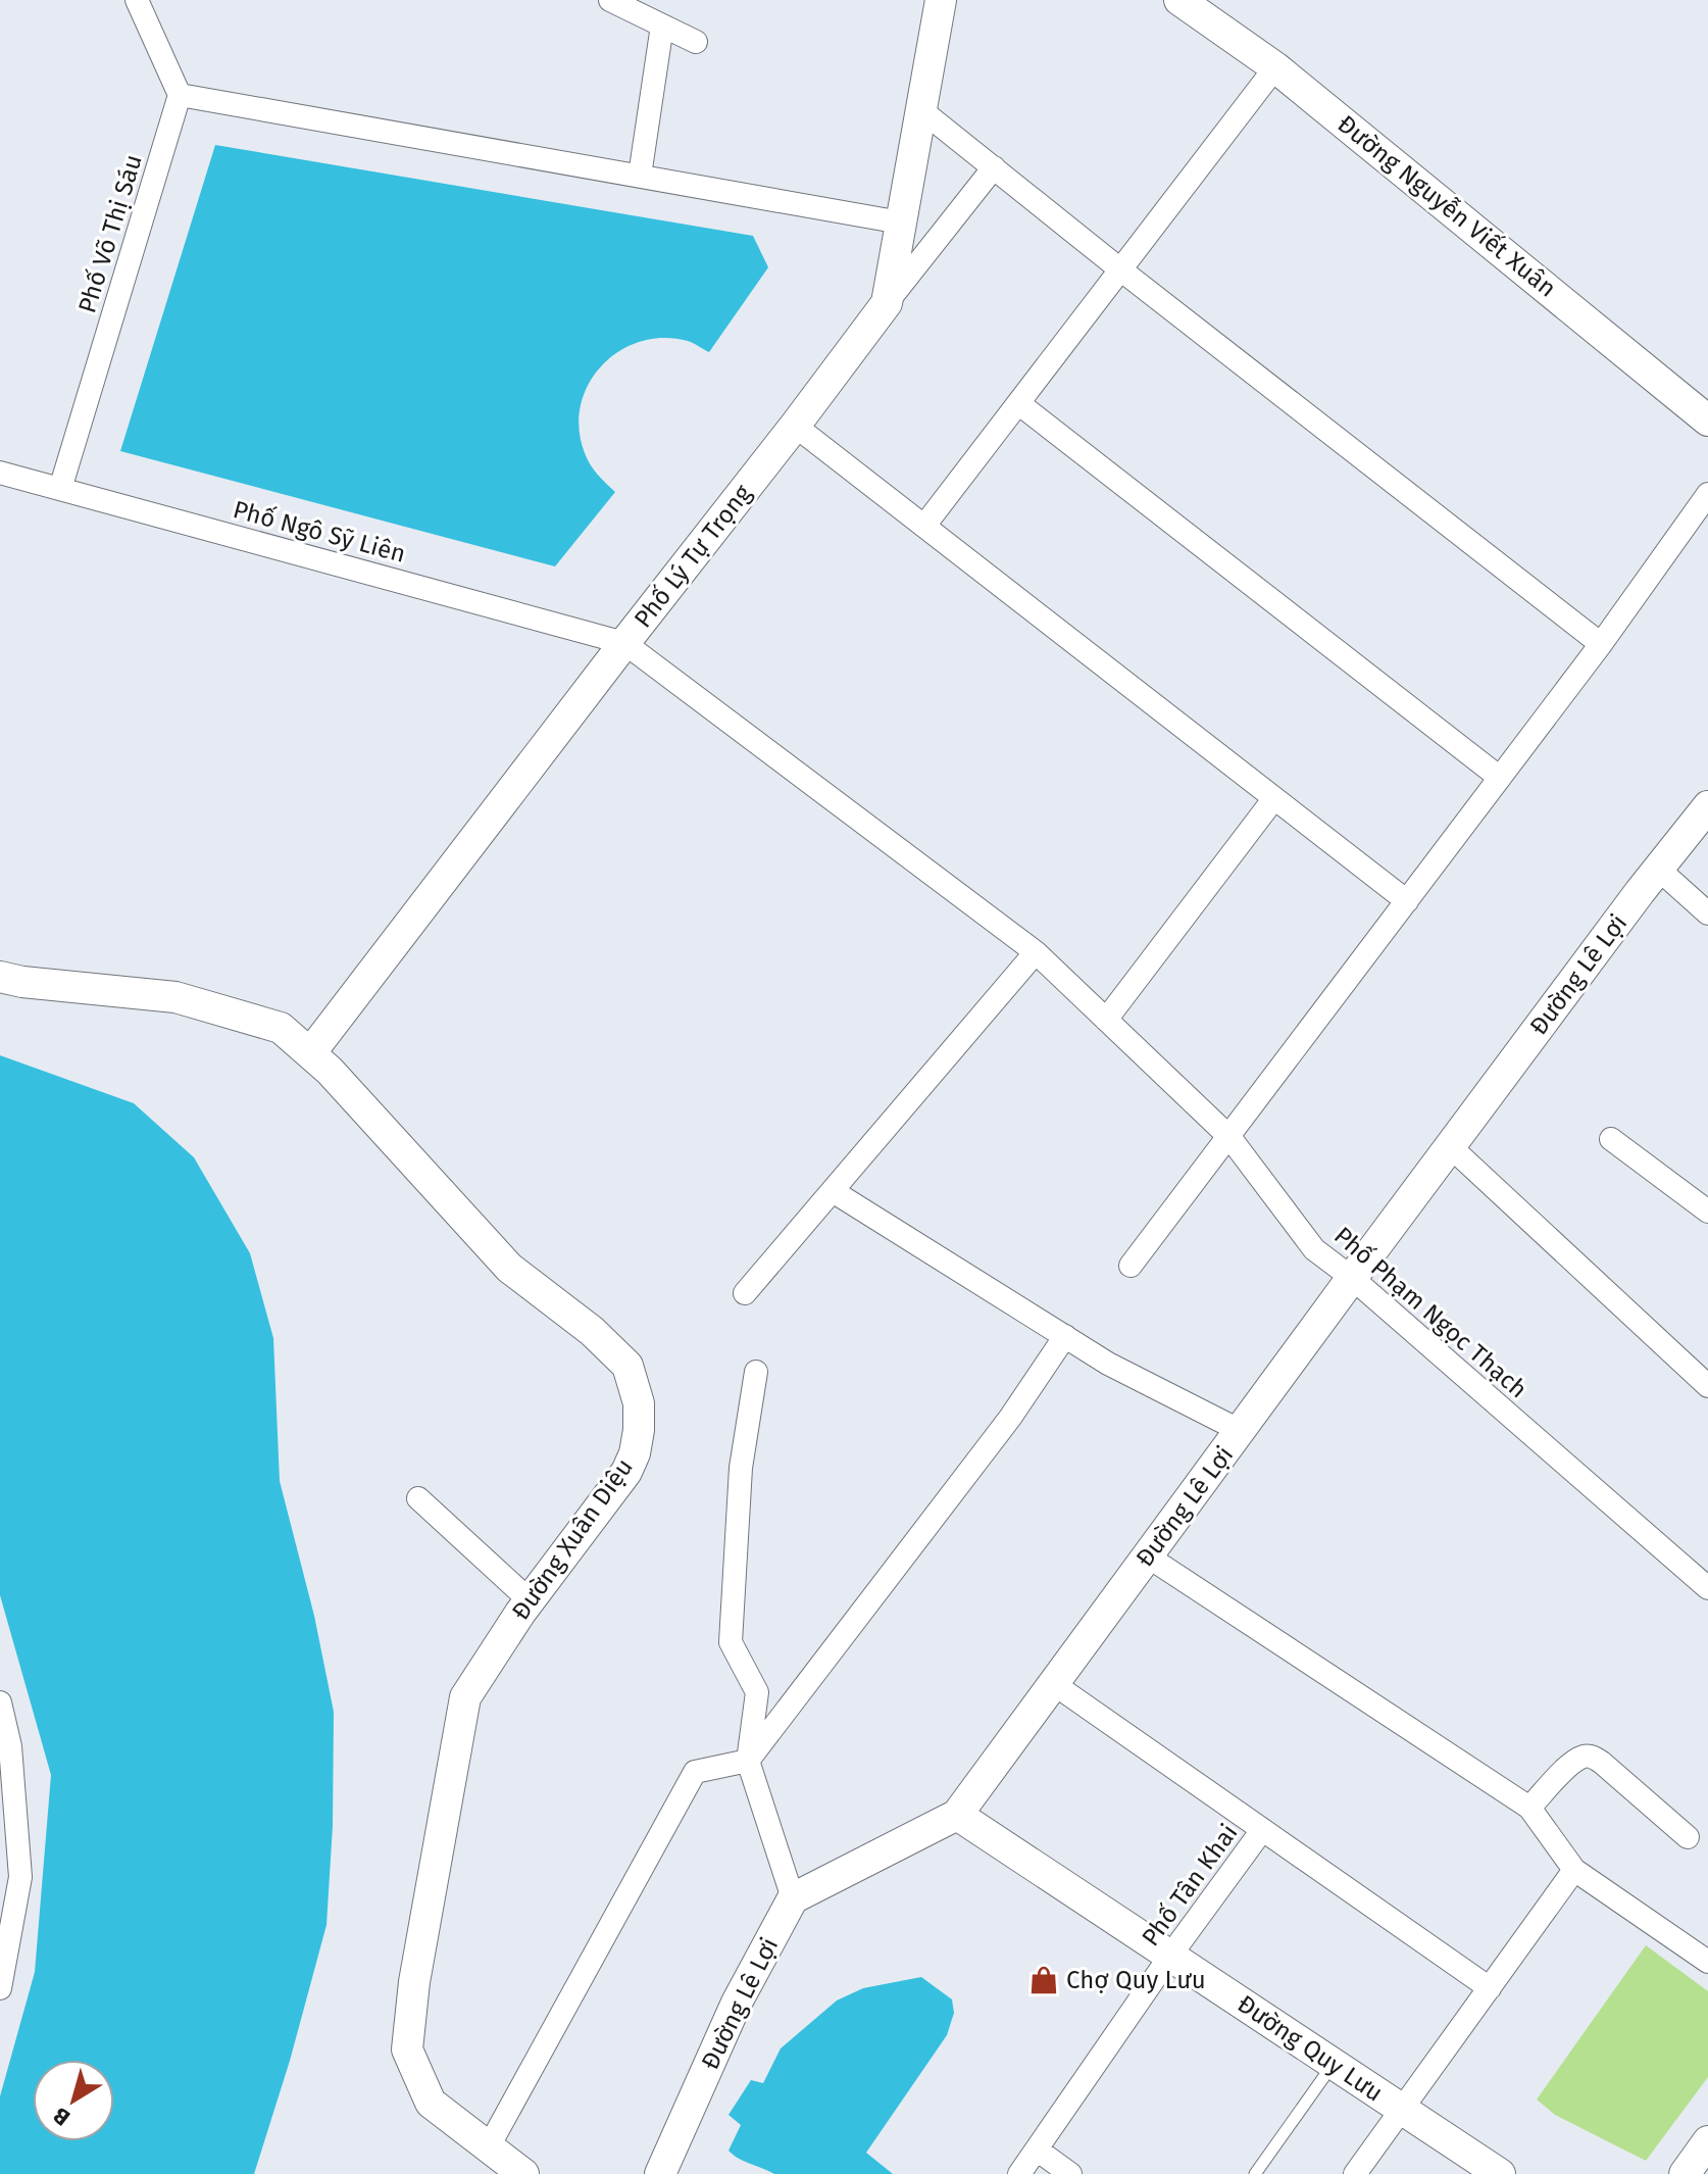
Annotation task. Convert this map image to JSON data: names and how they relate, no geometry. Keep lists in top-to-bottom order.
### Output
{
  "streets": {
    "street": [
      "Đường Nguyễn Viết Xuân",
      "Phố Võ Thị Sáu",
      "Phố Ngô Sỹ Liên",
      "Phố Lý Tự Trọng",
      "Đường Lê Lợi",
      "Phố Phạm Ngọc Thạch",
      "Đường Xuân Diệu",
      "Phố Tân Khai",
      "Đường Quy Lưu"
    ]
  },
  "crossings": [
    ["Phố Võ Thị Sáu", "Phố Ngô Sỹ Liên"],
    ["Phố Ngô Sỹ Liên", "Phố Lý Tự Trọng"],
    ["Phố Ngô Sỹ Liên", "Phố Phạm Ngọc Thạch"],
    ["Phố Lý Tự Trọng", "Phố Phạm Ngọc Thạch"],
    ["Phố Lý Tự Trọng", "Đường Xuân Diệu"],
    ["Đường Lê Lợi", "Phố Phạm Ngọc Thạch"],
    ["Đường Lê Lợi", "Đường Quy Lưu"],
    ["Phố Tân Khai", "Đường Quy Lưu"]
  ],
  "places": {
    "shop": ["Chợ Quy Lưu"]
  },
  "north": "bottom left"
}
